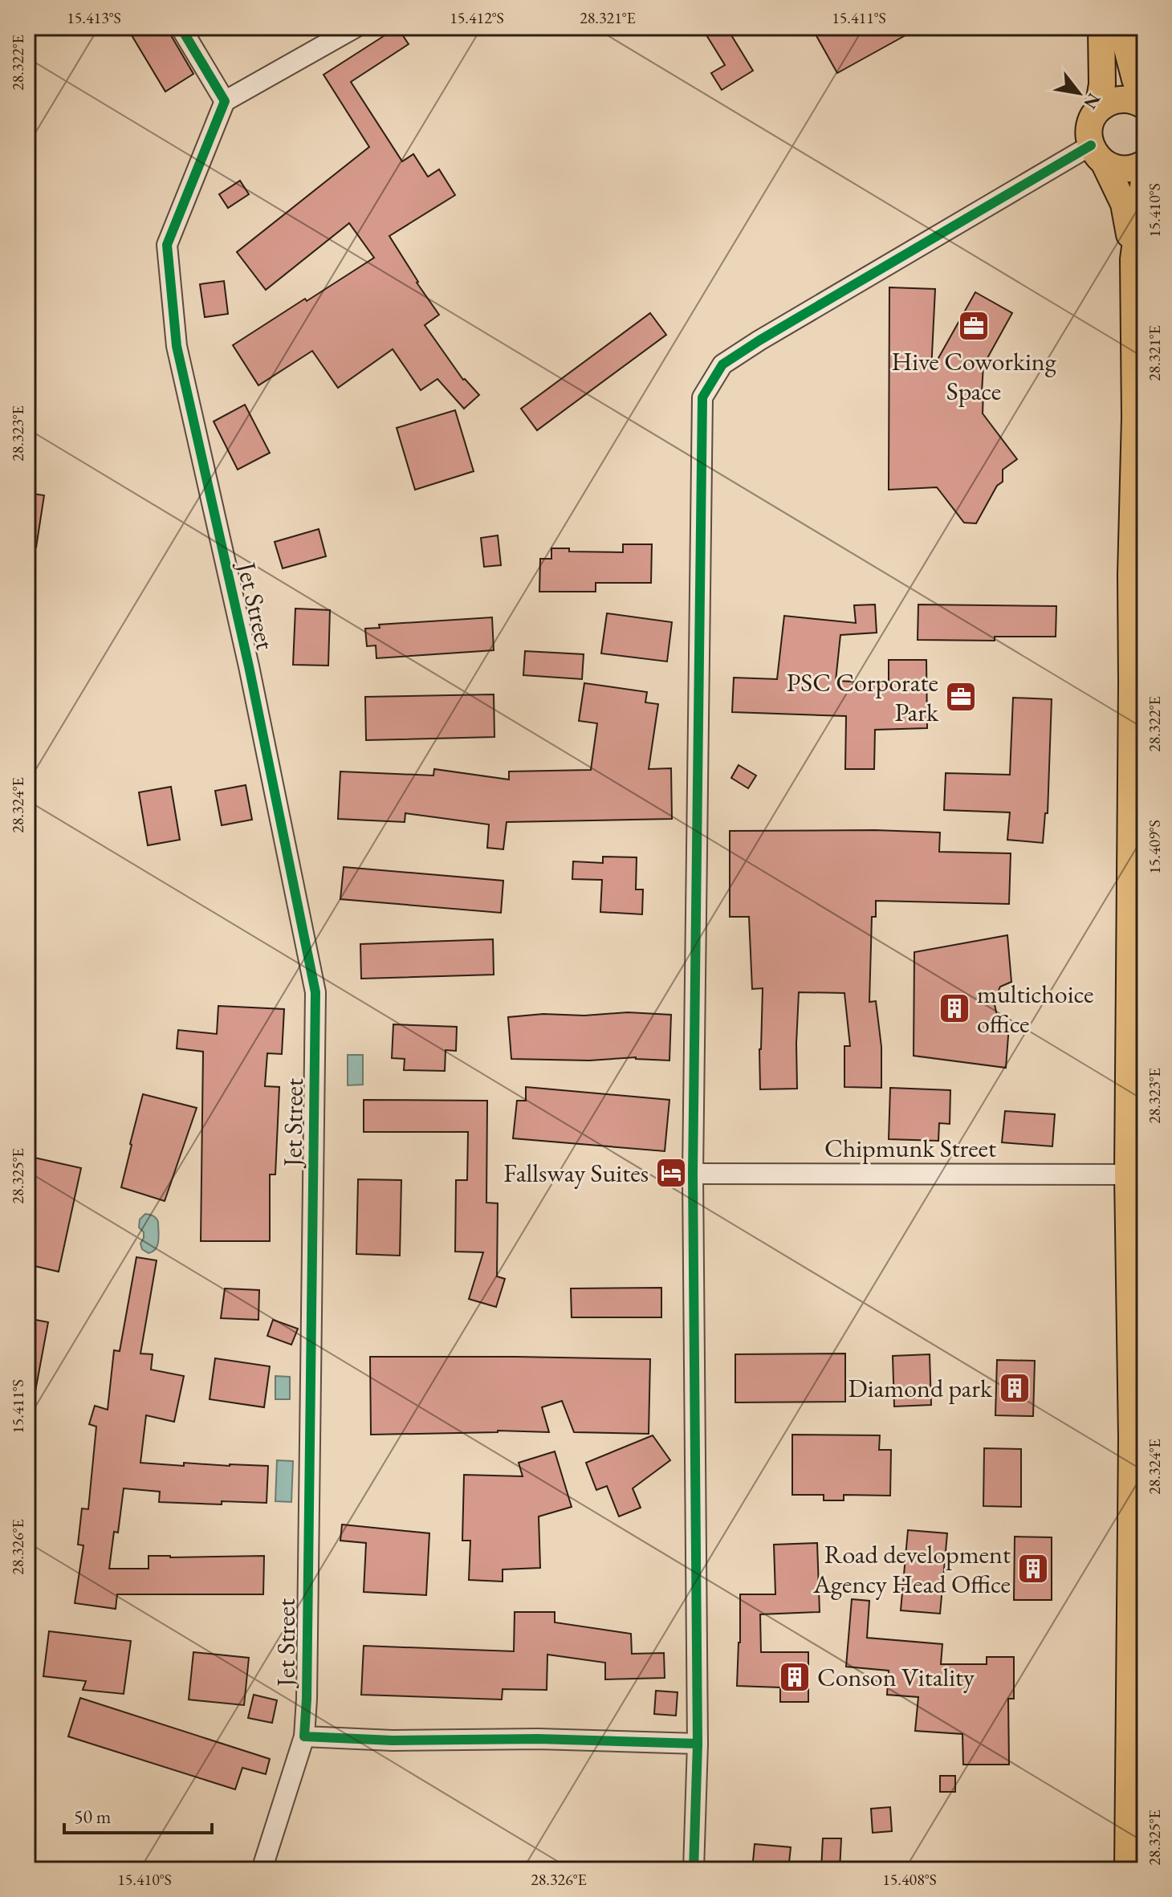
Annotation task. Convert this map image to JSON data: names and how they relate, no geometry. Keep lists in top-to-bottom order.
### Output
{
  "streets": {
    "street": ["Jet Street", "Chipmunk Street"]
  },
  "places": {
    "office": ["Hive Coworking Space", "PSC Corporate Park"],
    "building": [
      "multichoice office",
      "Diamond park",
      "Road development Agency Head Office",
      "Conson Vitality"
    ],
    "hotel": ["Fallsway Suites"]
  },
  "scale_bar": "50 m",
  "north": "bottom right",
  "coordinates": [
    "15.413°S",
    "15.412°S",
    "28.321°E",
    "15.411°S",
    "28.322°E",
    "15.410°S",
    "28.323°E",
    "28.324°E",
    "15.409°S",
    "28.325°E",
    "28.326°E",
    "15.408°S"
  ]
}
